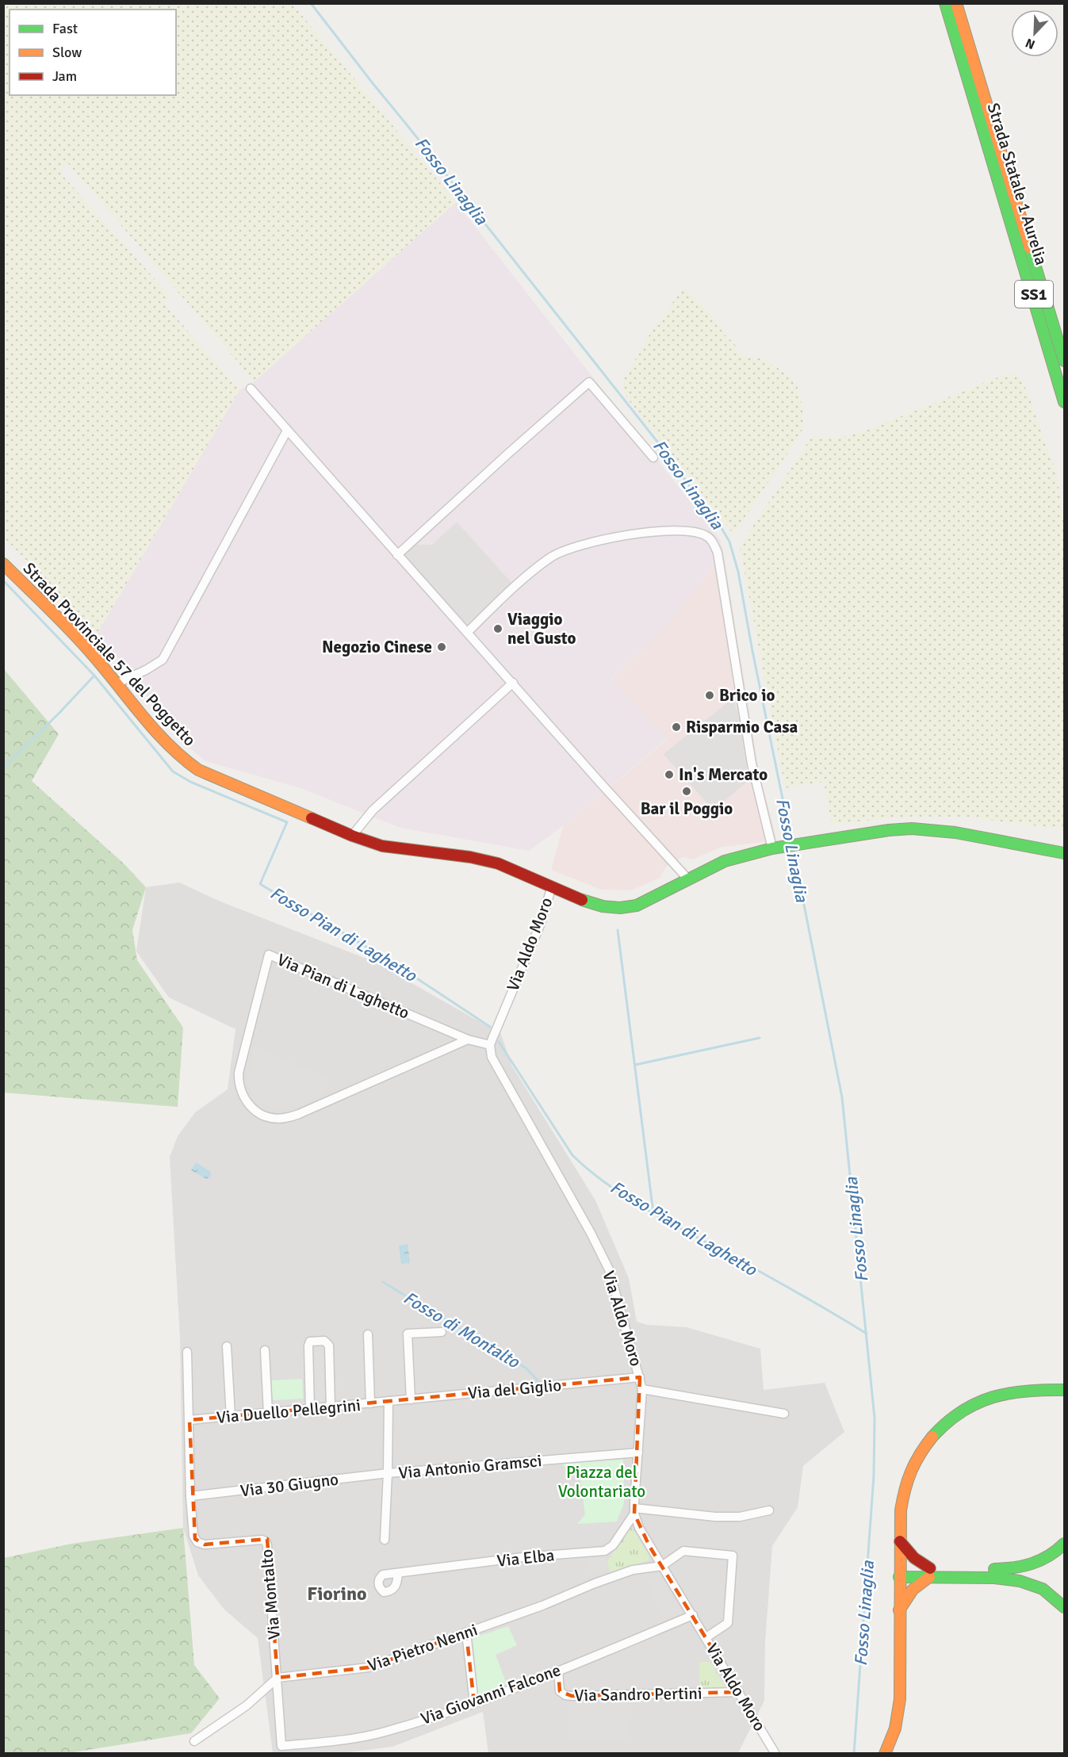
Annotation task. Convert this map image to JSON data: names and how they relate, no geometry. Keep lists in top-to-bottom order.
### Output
{
  "streets": {
    "main road": ["Strada Statale 1 Aurelia", "SS1", "Strada Provinciale 57 del Poggetto"],
    "street": [
      "Via Aldo Moro",
      "Via Pian di Laghetto",
      "Via del Giglio",
      "Via Duello Pellegrini",
      "Via Antonio Gramsci",
      "Via 30 Giugno",
      "Via Elba",
      "Via Montalto",
      "Via Pietro Nenni",
      "Via Giovanni Falcone",
      "Via Sandro Pertini"
    ]
  },
  "crossings": [
    ["Strada Provinciale 57 del Poggetto", "Via Aldo Moro"],
    ["Via Aldo Moro", "Via Pian di Laghetto"],
    ["Via Aldo Moro", "Via del Giglio"],
    ["Via Aldo Moro", "Via Antonio Gramsci"],
    ["Via Aldo Moro", "Via Elba"],
    ["Via Aldo Moro", "Via Pietro Nenni"],
    ["Via Aldo Moro", "Via Giovanni Falcone"],
    ["Via Aldo Moro", "Via Sandro Pertini"],
    ["Via del Giglio", "Via Duello Pellegrini"],
    ["Via Antonio Gramsci", "Via 30 Giugno"],
    ["Via 30 Giugno", "Via Montalto"],
    ["Via Montalto", "Via Pietro Nenni"],
    ["Via Montalto", "Via Giovanni Falcone"],
    ["Via Pietro Nenni", "Via Giovanni Falcone"],
    ["Via Giovanni Falcone", "Via Sandro Pertini"]
  ],
  "districts": ["Fiorino"],
  "water": ["Fosso Linaglia", "Fosso Pian di Laghetto", "Fosso di Montalto"],
  "parks": ["Piazza del Volontariato"],
  "places": [
    "Viaggio nel Gusto",
    "Negozio Cinese",
    "Brico io",
    "Risparmio Casa",
    "In's Mercato",
    "Bar il Poggio"
  ],
  "legend": ["Fast", "Slow", "Jam"],
  "north": "bottom left"
}
